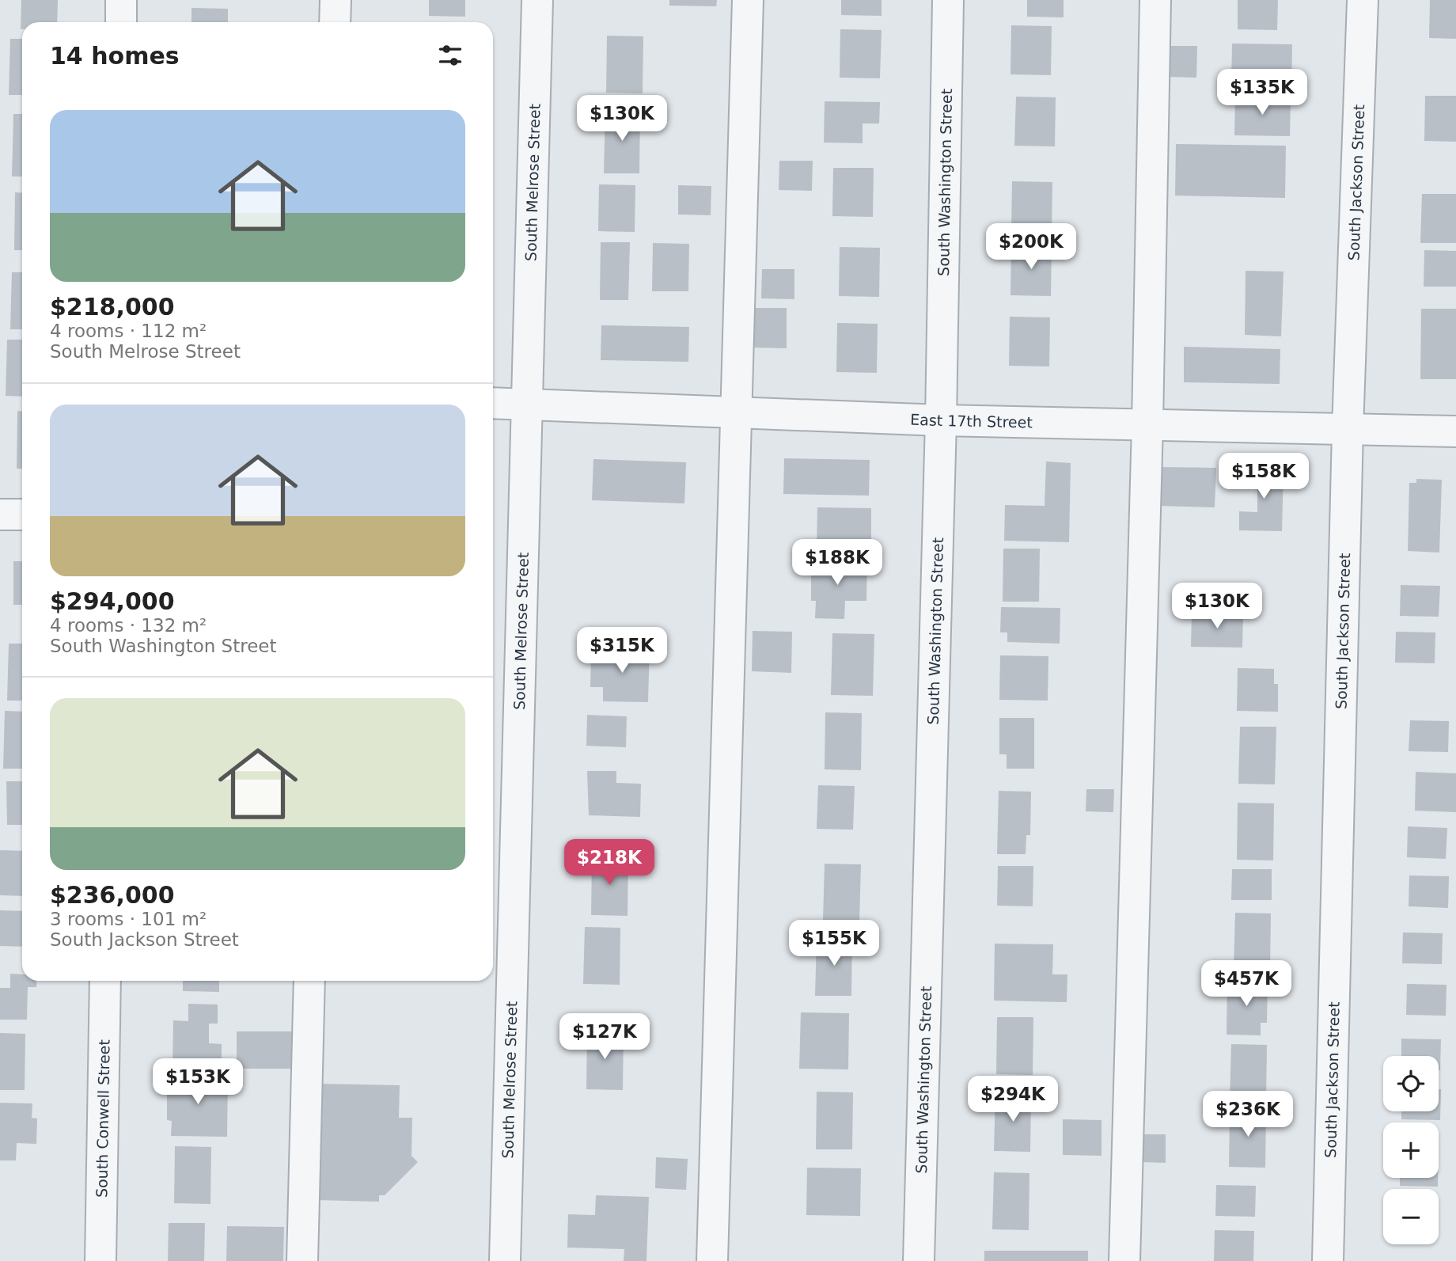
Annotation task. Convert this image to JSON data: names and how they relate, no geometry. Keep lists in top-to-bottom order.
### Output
{
  "streets": {
    "street": [
      "South Melrose Street",
      "South Washington Street",
      "South Jackson Street",
      "East 17th Street",
      "South Conwell Street"
    ]
  },
  "crossings": [
    ["South Melrose Street", "East 17th Street"],
    ["South Washington Street", "East 17th Street"],
    ["South Jackson Street", "East 17th Street"]
  ],
  "page": {
    "heading": "14 homes",
    "price": [
      "$135K",
      "$130K",
      "$200K",
      "$158K",
      "$188K",
      "$130K",
      "$315K",
      "$218K",
      "$155K",
      "$457K",
      "$127K",
      "$153K",
      "$294K",
      "$236K"
    ],
    "list": [
      {
        "name": "$218,000",
        "note": "4 rooms · 112 m² · South Melrose Street"
      },
      {
        "name": "$294,000",
        "note": "4 rooms · 132 m² · South Washington Street"
      },
      {
        "name": "$236,000",
        "note": "3 rooms · 101 m² · South Jackson Street"
      }
    ],
    "map_buttons": ["+", "−"]
  }
}
